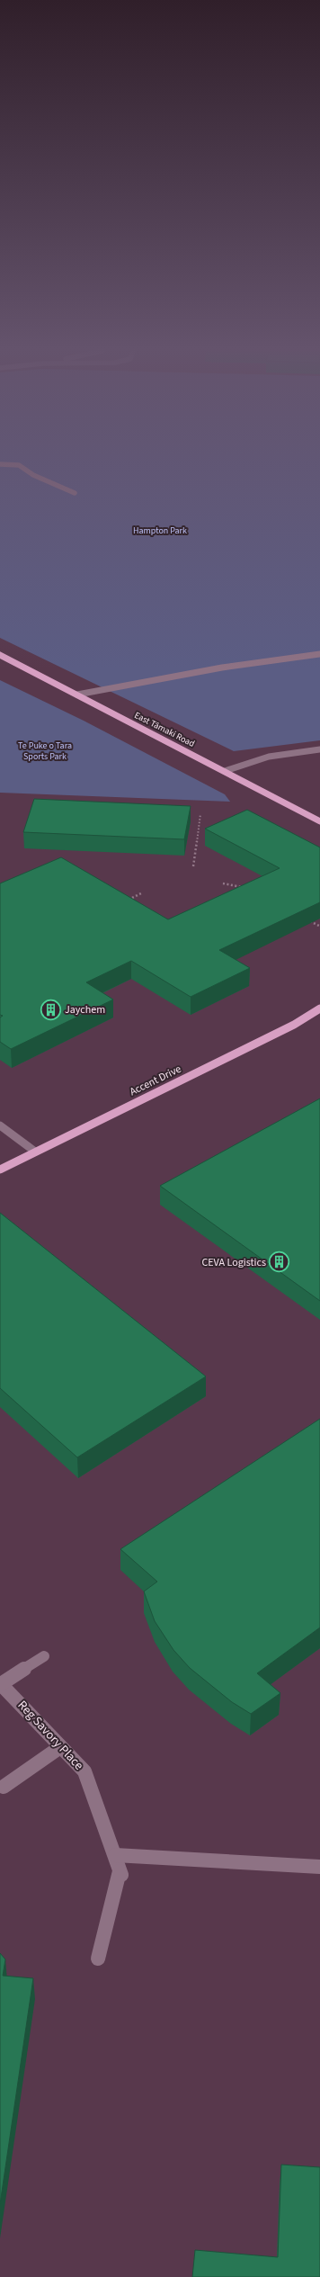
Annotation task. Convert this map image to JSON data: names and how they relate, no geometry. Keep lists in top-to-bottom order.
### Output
{
  "streets": {
    "main road": ["East Tāmaki Road", "Accent Drive"],
    "street": ["Reg Savory Place"]
  },
  "parks": ["Hampton Park", "Te Puke o Tara Sports Park"],
  "places": {
    "building": ["Jaychem", "CEVA Logistics"]
  }
}
